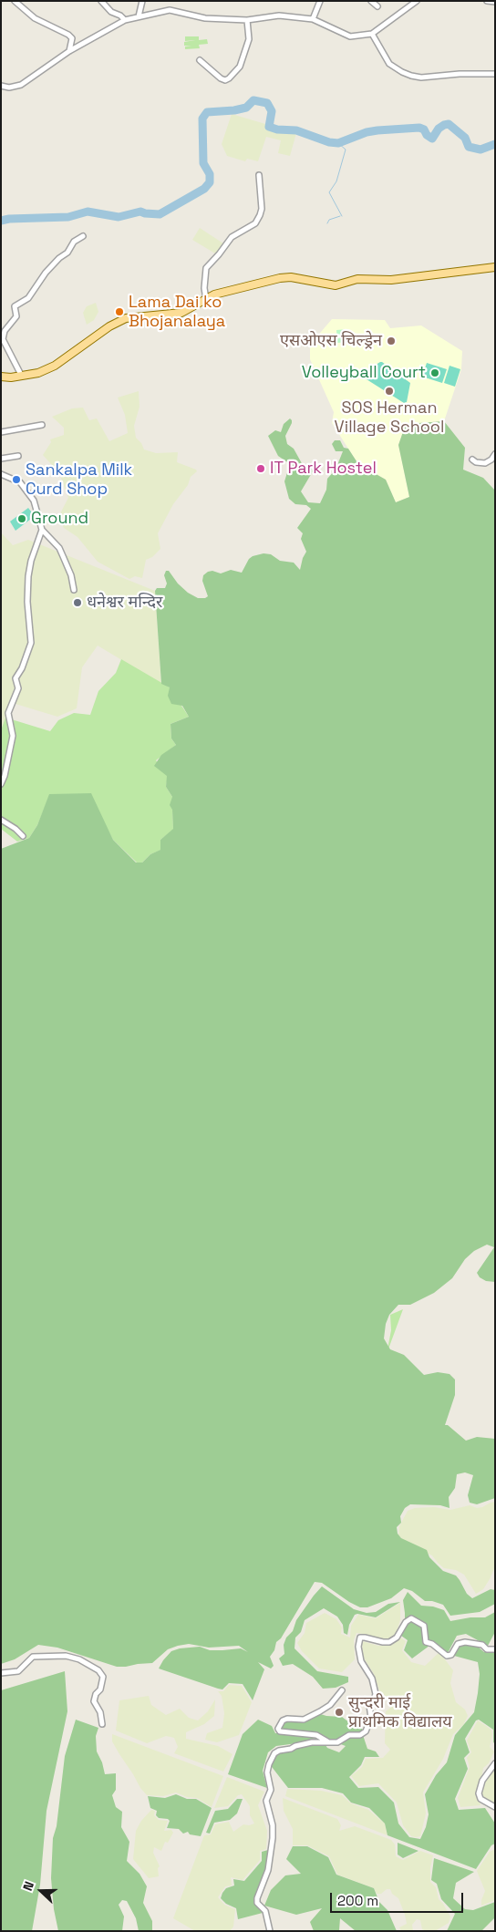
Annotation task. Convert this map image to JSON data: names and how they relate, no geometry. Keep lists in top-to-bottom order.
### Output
{
  "places": [
    "Lama Dai ko Bhojanalaya",
    "एसओएस चिल्ड्रेन",
    "Volleyball Court",
    "SOS Herman Village School",
    "IT Park Hostel",
    "Sankalpa Milk Curd Shop",
    "Ground",
    "धनेश्वर मन्दिर",
    "सुन्दरी माई प्राथमिक विद्यालय"
  ],
  "scale_bar": "200 m",
  "north": "left"
}
